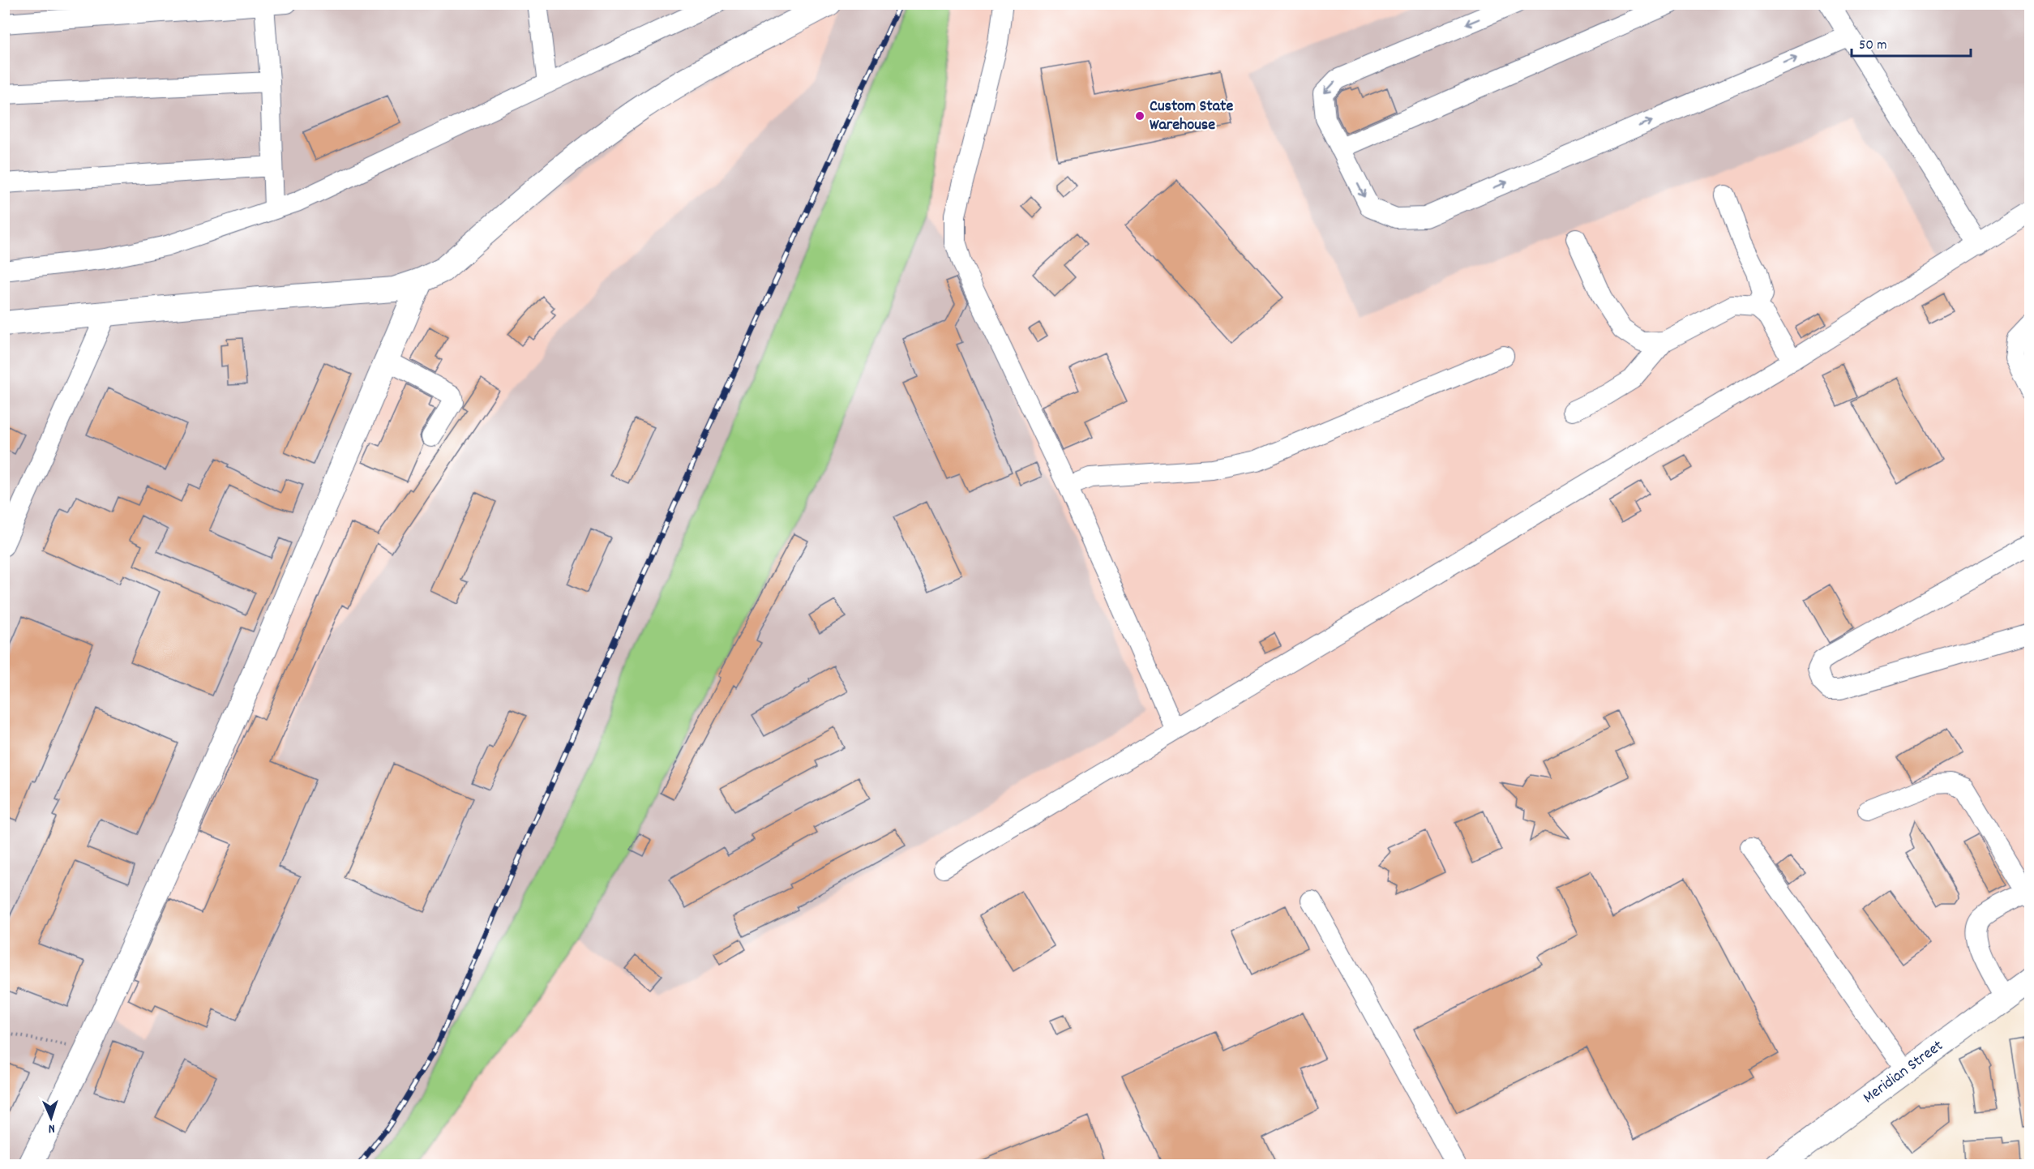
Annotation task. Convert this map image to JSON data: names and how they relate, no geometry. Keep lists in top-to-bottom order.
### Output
{
  "streets": {
    "main road": ["Meridian Street"]
  },
  "places": ["Custom State Warehouse"],
  "scale_bar": "50 m",
  "north": "bottom"
}
